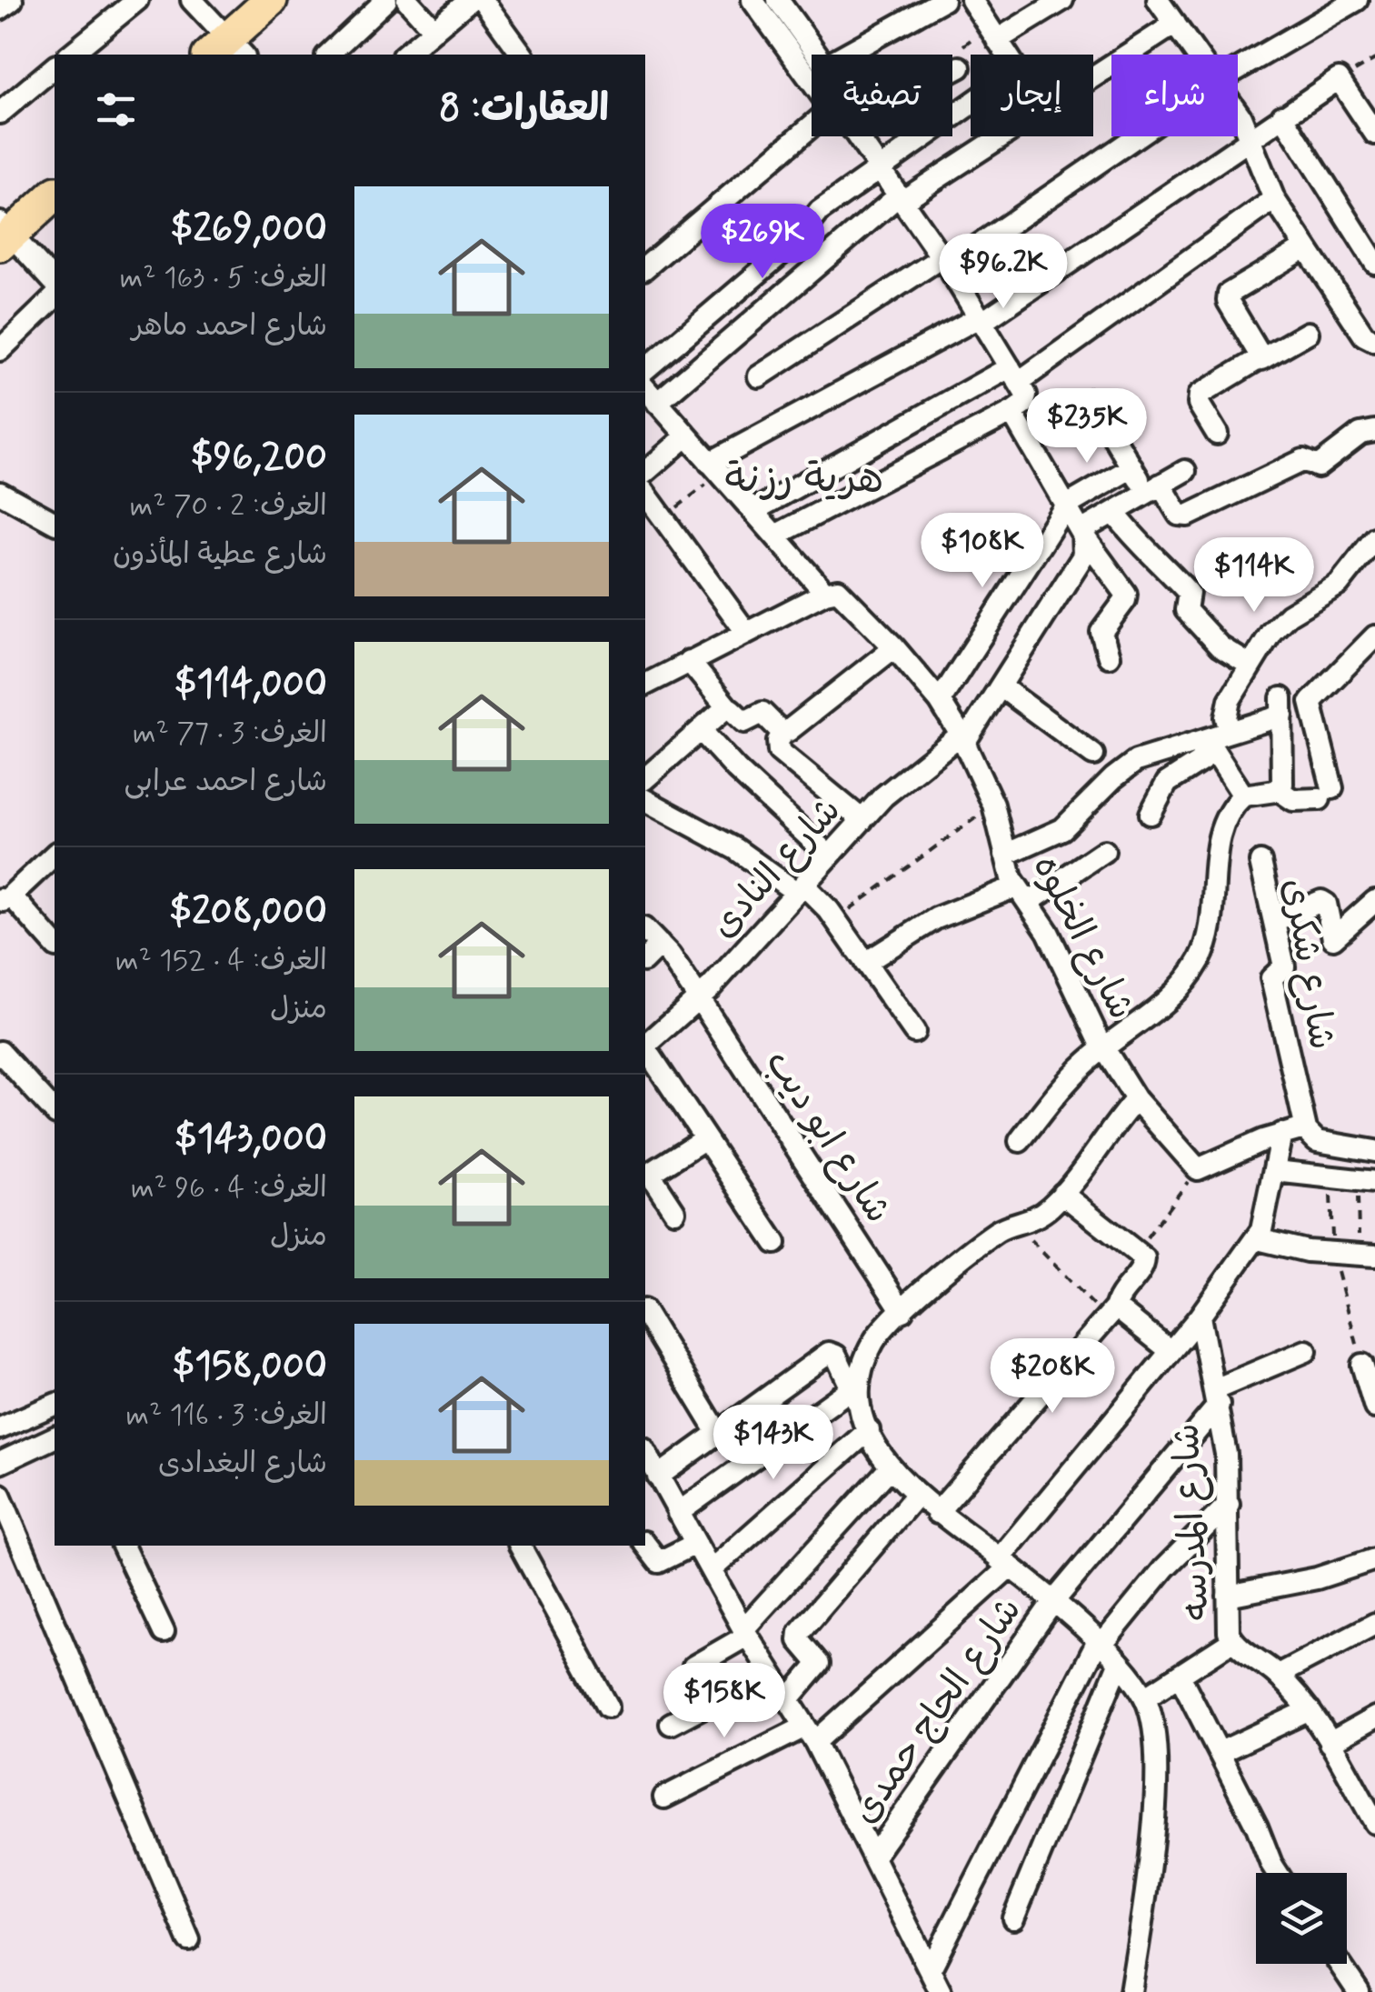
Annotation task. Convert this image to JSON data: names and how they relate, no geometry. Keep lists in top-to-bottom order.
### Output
{
  "streets": {
    "street": [
      "شارع النادى",
      "شارع الخلوه",
      "شارع شكرى",
      "شارع ابو ديب",
      "شارع المدرسه",
      "شارع الحاج حمدى"
    ]
  },
  "crossings": [
    ["شارع النادى", "شارع الخلوه"],
    ["شارع النادى", "شارع ابو ديب"],
    ["شارع المدرسه", "شارع الحاج حمدى"]
  ],
  "districts": ["هرية رزنة"],
  "page": {
    "chip": ["شراء", "إيجار", "تصفية"],
    "heading": "العقارات: 8",
    "list": [
      {
        "name": "$269,000",
        "note": "الغرف: 5 · 163 m² · شارع احمد ماهر"
      },
      {
        "name": "$96,200",
        "note": "الغرف: 2 · 70 m² · شارع عطية المأذون"
      },
      {
        "name": "$114,000",
        "note": "الغرف: 3 · 77 m² · شارع احمد عرابى"
      },
      {
        "name": "$208,000",
        "note": "الغرف: 4 · 152 m² · منزل"
      },
      {
        "name": "$143,000",
        "note": "الغرف: 4 · 96 m² · منزل"
      },
      {
        "name": "$158,000",
        "note": "الغرف: 3 · 116 m² · شارع البغدادى"
      }
    ],
    "price": [
      "$269K",
      "$96.2K",
      "$235K",
      "$108K",
      "$114K",
      "$208K",
      "$143K",
      "$158K"
    ]
  }
}
